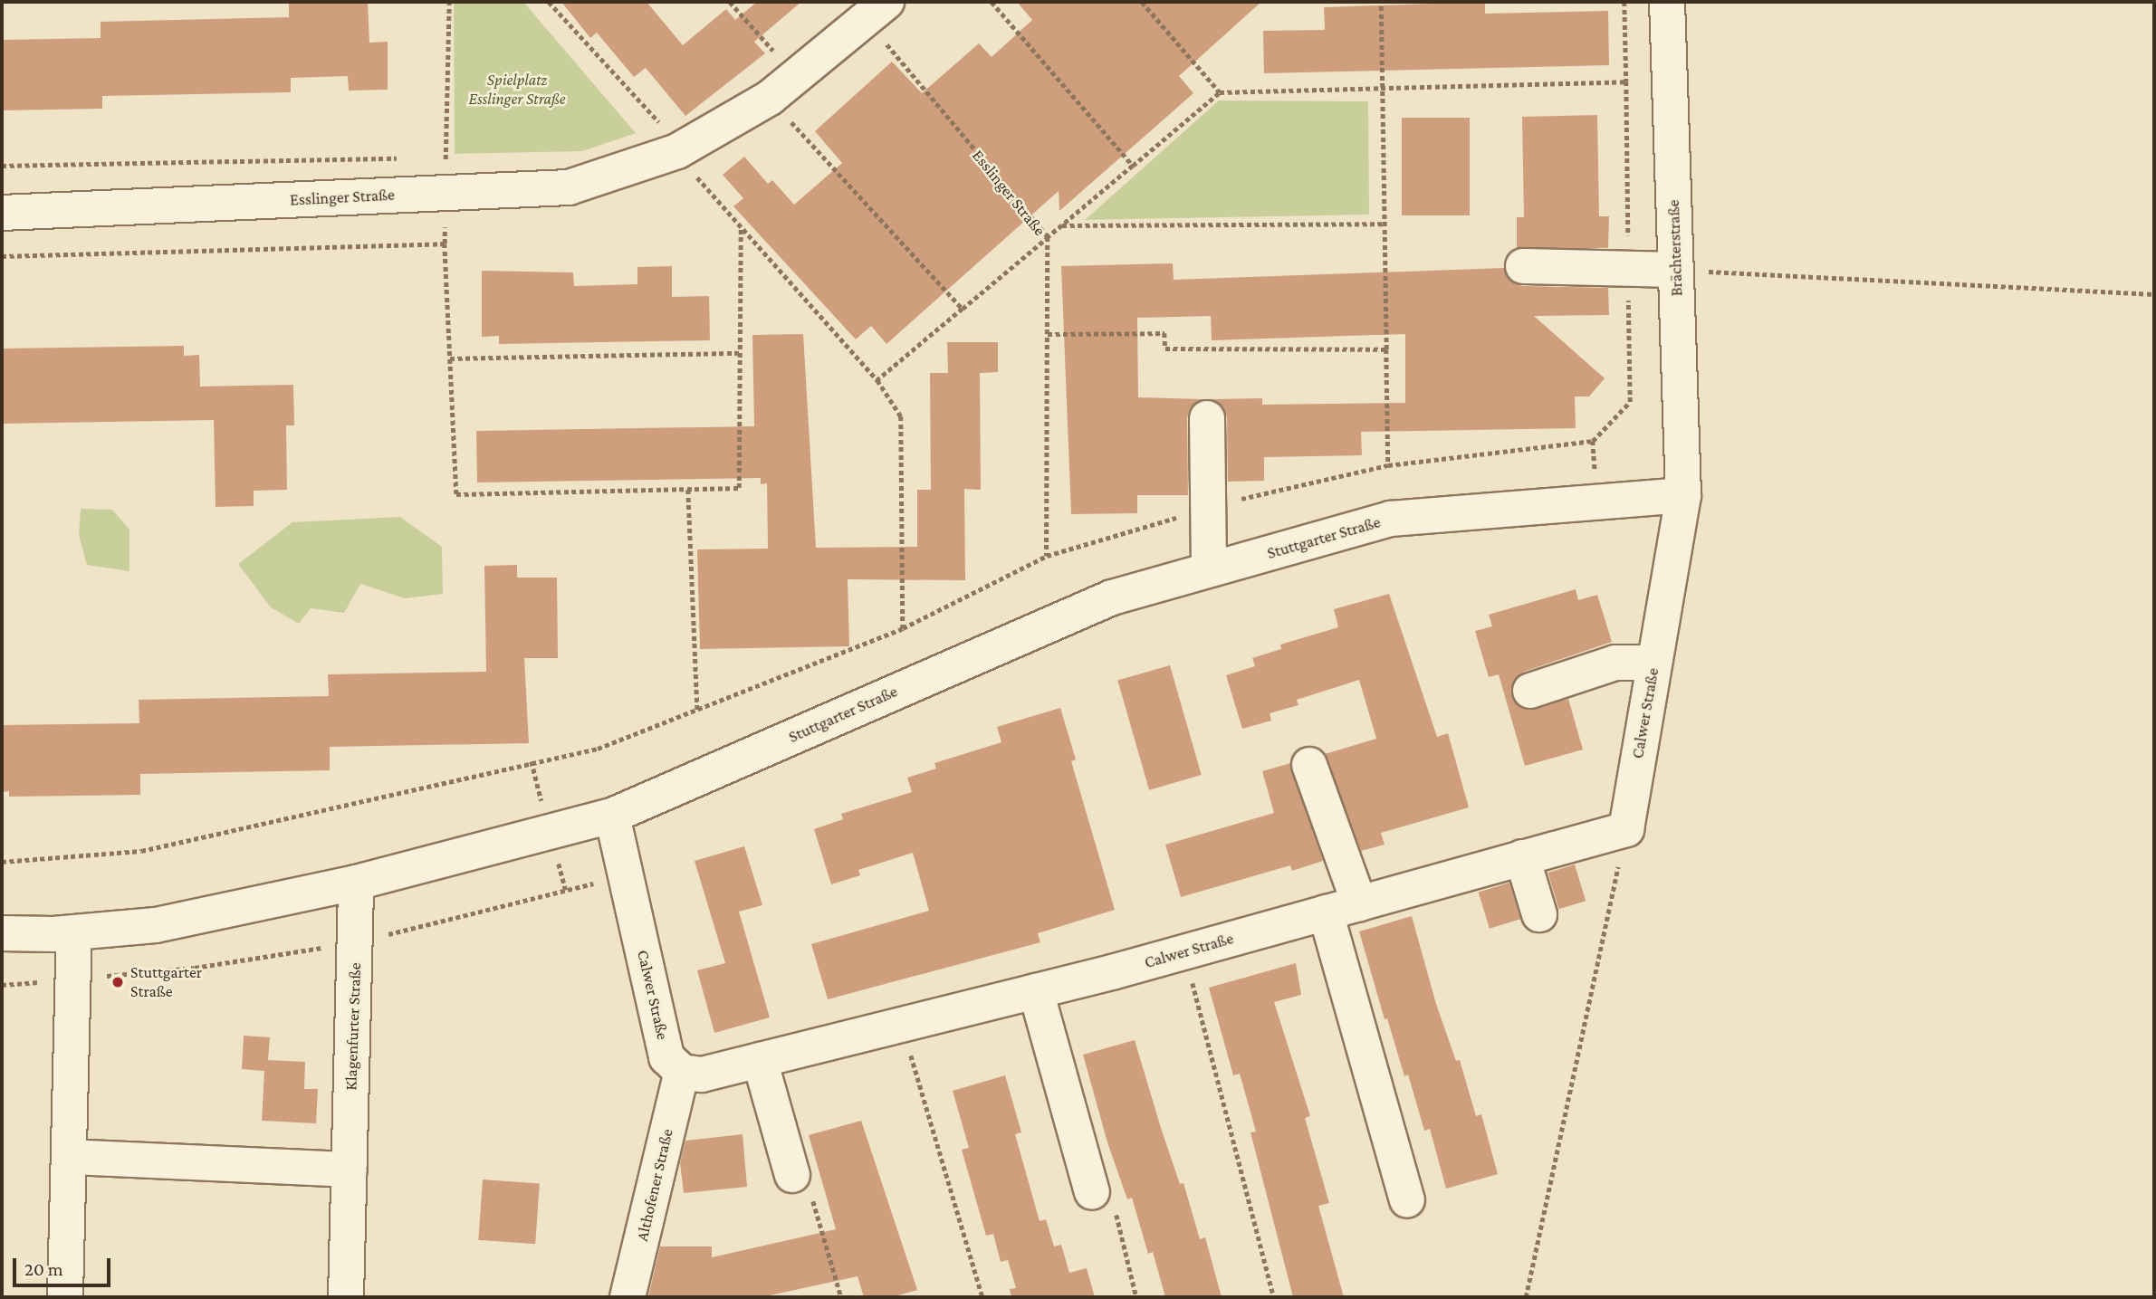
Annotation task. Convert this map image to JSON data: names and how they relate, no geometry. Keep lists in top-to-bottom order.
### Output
{
  "streets": {
    "street": [
      "Esslinger Straße",
      "Brächterstraße",
      "Stuttgarter Straße",
      "Calwer Straße",
      "Klagenfurter Straße",
      "Althofener Straße"
    ]
  },
  "crossings": [
    ["Brächterstraße", "Stuttgarter Straße"],
    ["Brächterstraße", "Calwer Straße"],
    ["Stuttgarter Straße", "Calwer Straße"],
    ["Stuttgarter Straße", "Klagenfurter Straße"],
    ["Calwer Straße", "Althofener Straße"]
  ],
  "parks": ["Spielplatz Esslinger Straße"],
  "places": ["Stuttgarter Straße"],
  "scale_bar": "20 m"
}
